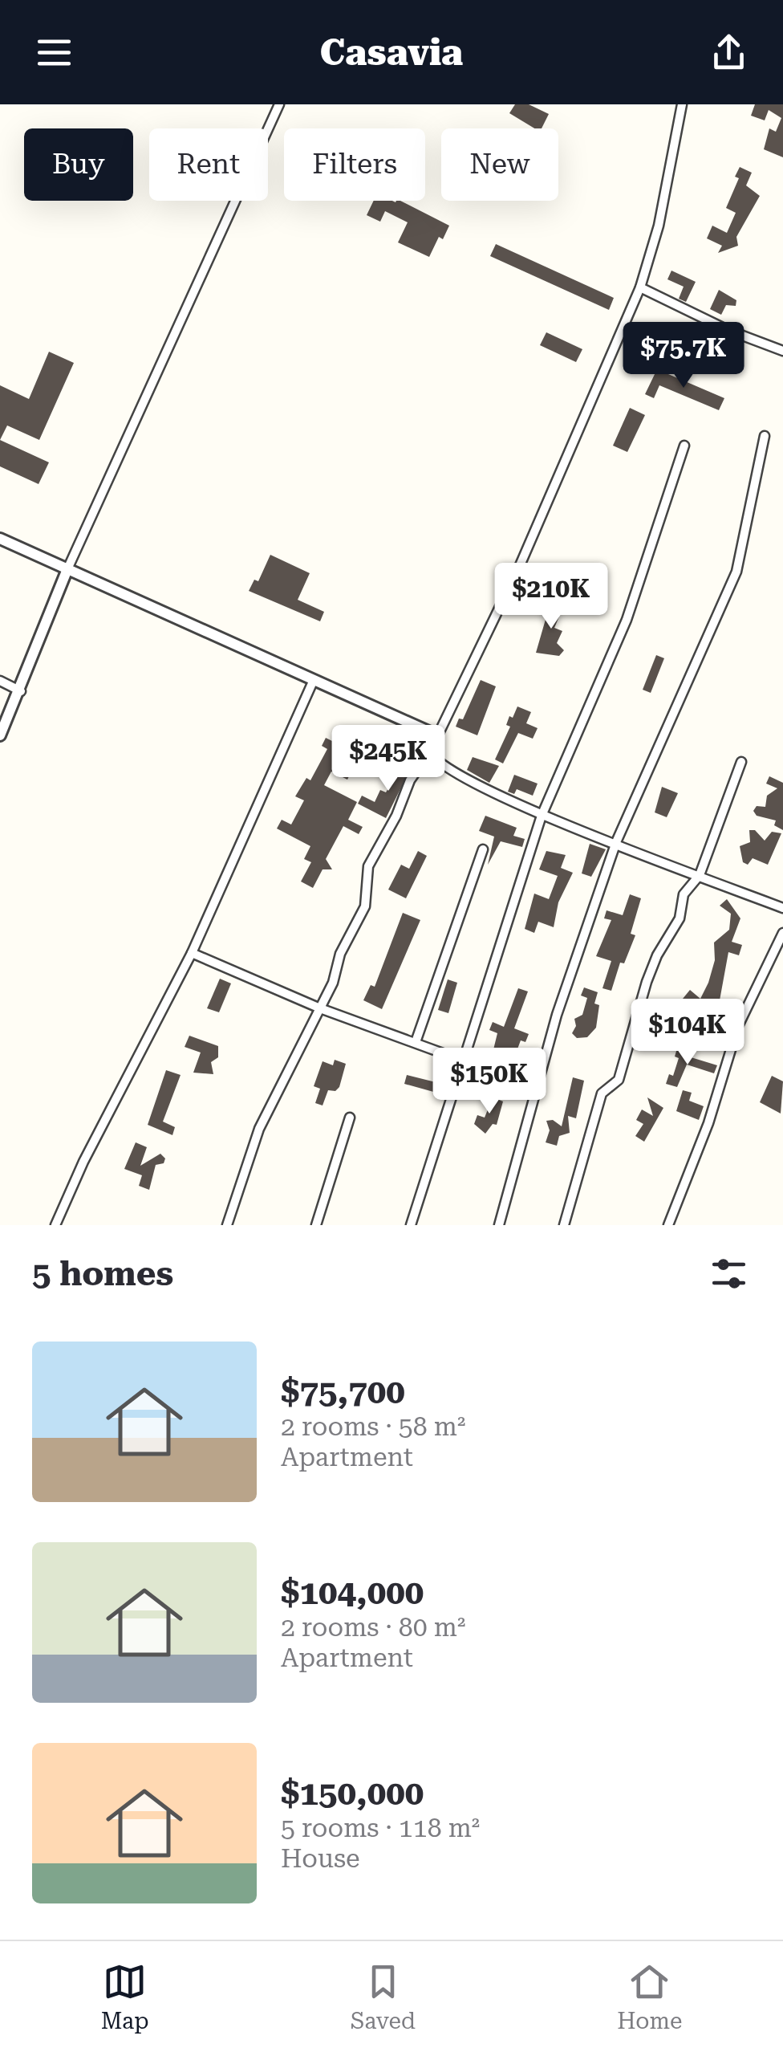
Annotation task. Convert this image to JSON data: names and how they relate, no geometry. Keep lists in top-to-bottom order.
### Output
{
  "page": {
    "header": "Casavia",
    "chip": [
      "Buy",
      "Rent",
      "Filters",
      "New"
    ],
    "price": [
      "$75.7K",
      "$210K",
      "$245K",
      "$104K",
      "$150K"
    ],
    "heading": "5 homes",
    "list": [
      {
        "name": "$75,700",
        "note": "2 rooms · 58 m² · Apartment"
      },
      {
        "name": "$104,000",
        "note": "2 rooms · 80 m² · Apartment"
      },
      {
        "name": "$150,000",
        "note": "5 rooms · 118 m² · House"
      }
    ],
    "tabs": ["Map", "Saved", "Home"]
  }
}
